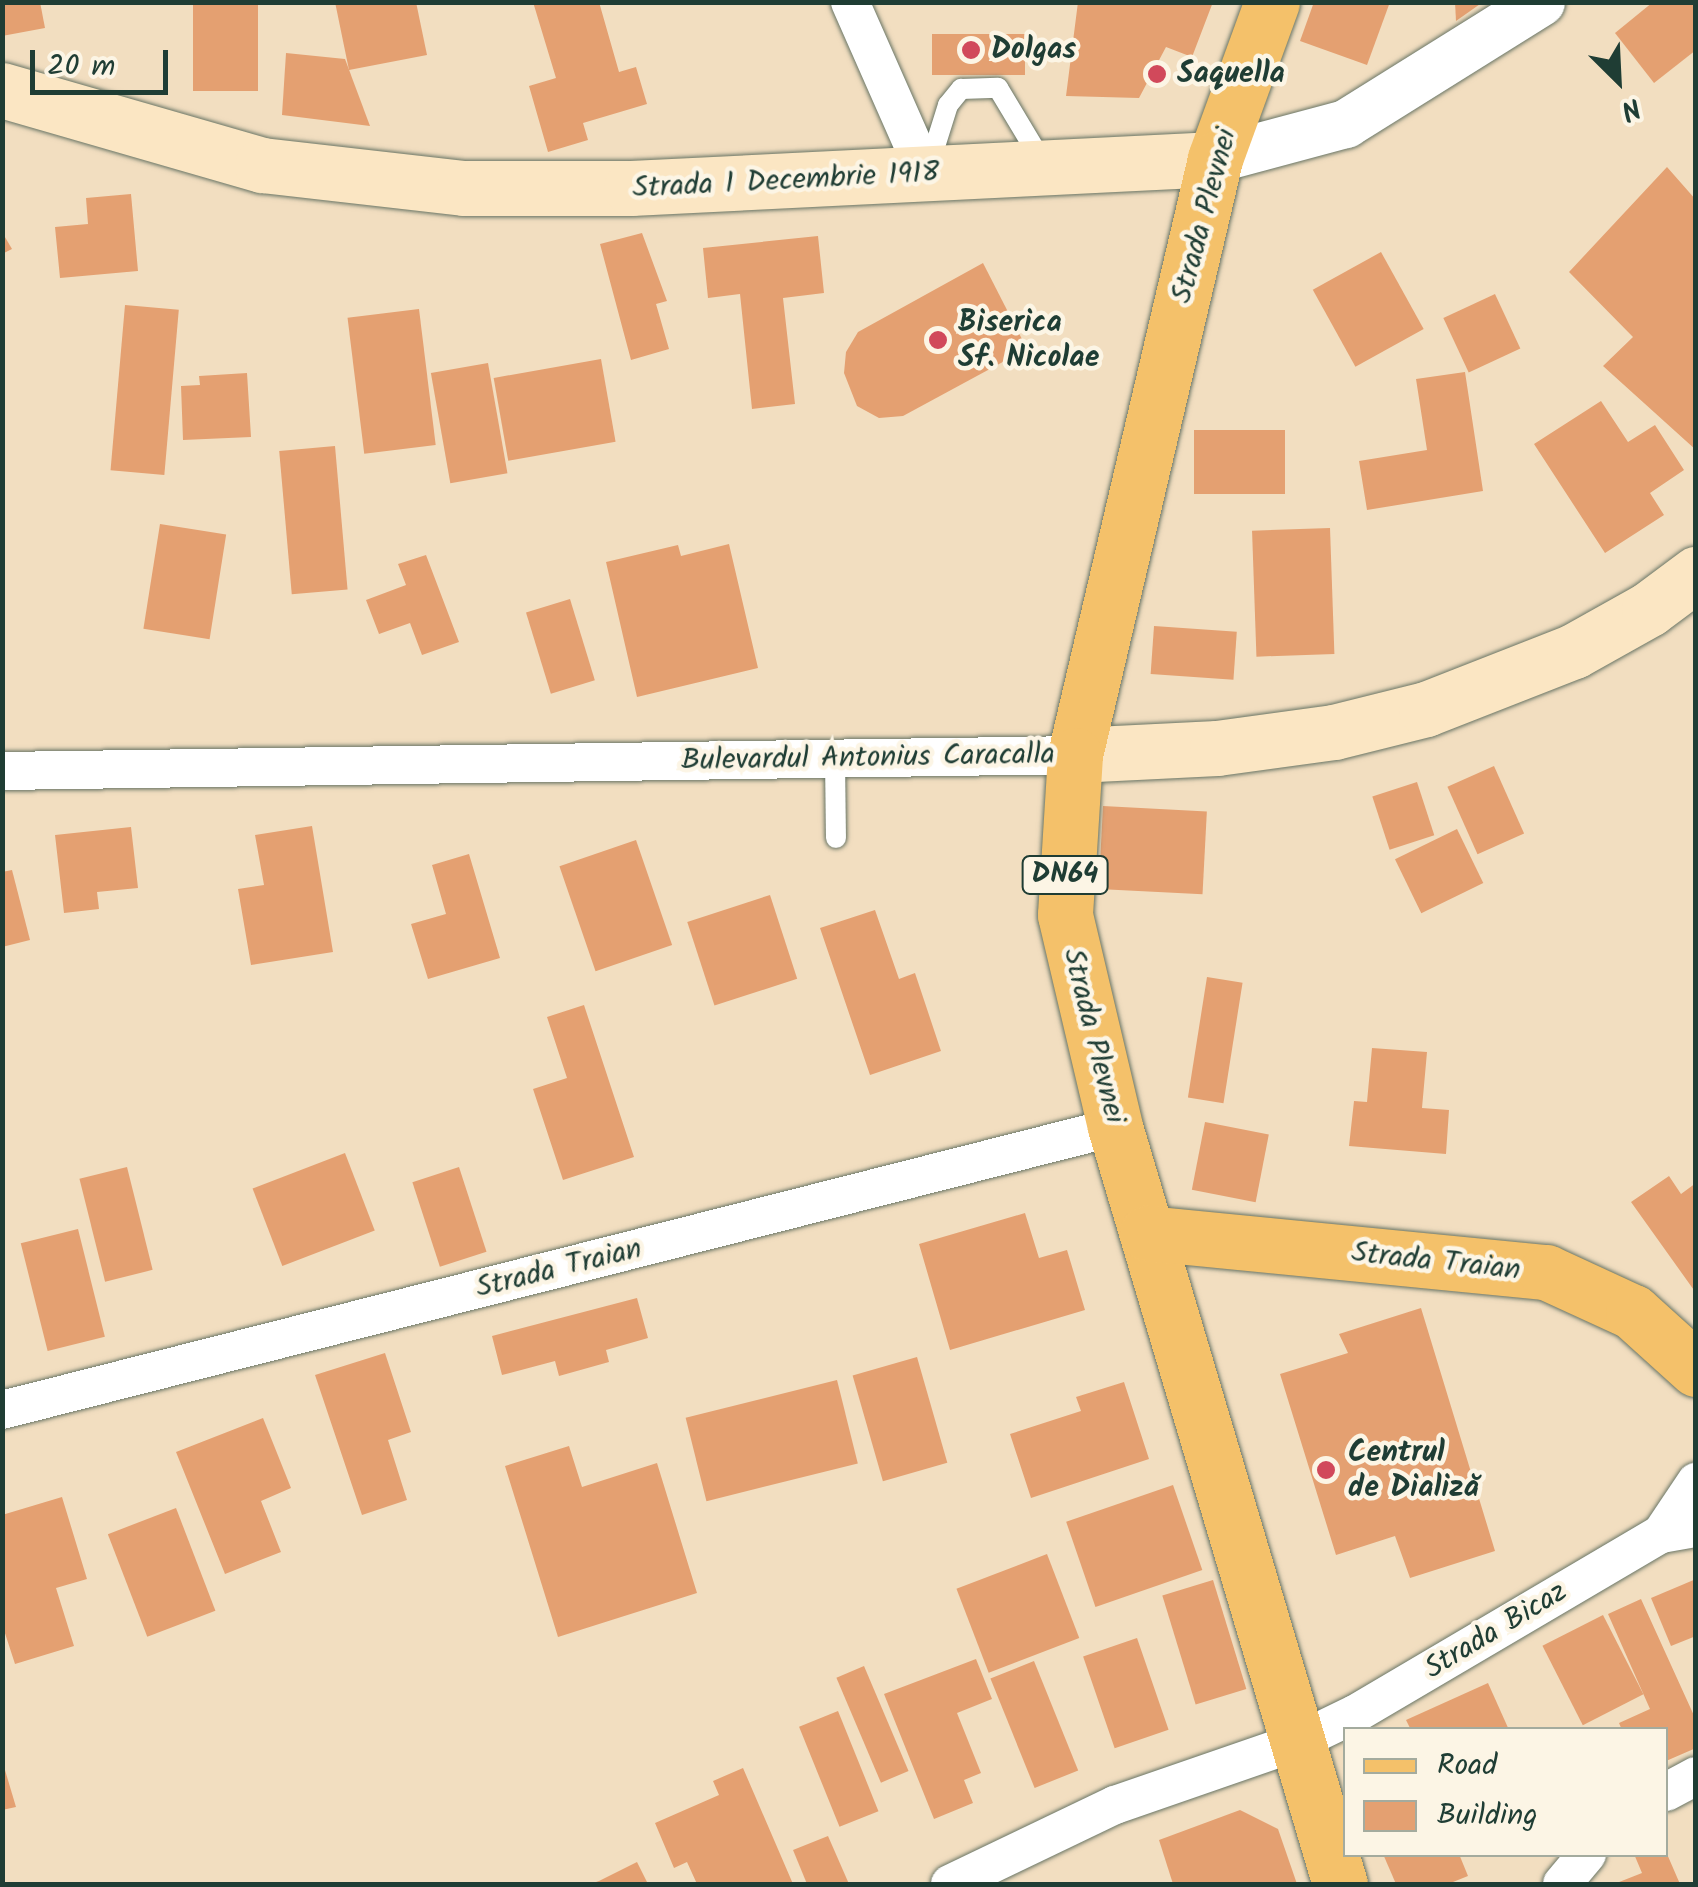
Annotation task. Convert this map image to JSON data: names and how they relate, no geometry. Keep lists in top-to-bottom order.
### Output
{
  "streets": {
    "main road": [
      "Strada 1 Decembrie 1918",
      "Strada Plevnei",
      "Bulevardul Antonius Caracalla",
      "DN64",
      "Strada Traian"
    ],
    "street": ["Strada Bicaz"]
  },
  "crossings": [
    ["Strada 1 Decembrie 1918", "Strada Plevnei"],
    ["Strada Plevnei", "Bulevardul Antonius Caracalla"],
    ["Strada Plevnei", "Strada Traian"],
    ["Strada Plevnei", "Strada Bicaz"]
  ],
  "places": [
    "Dolgas",
    "Saquella",
    "Biserica Sf. Nicolae",
    "Centrul de Dializă"
  ],
  "legend": ["Road", "Building"],
  "scale_bar": "20 m",
  "north": "bottom right"
}
